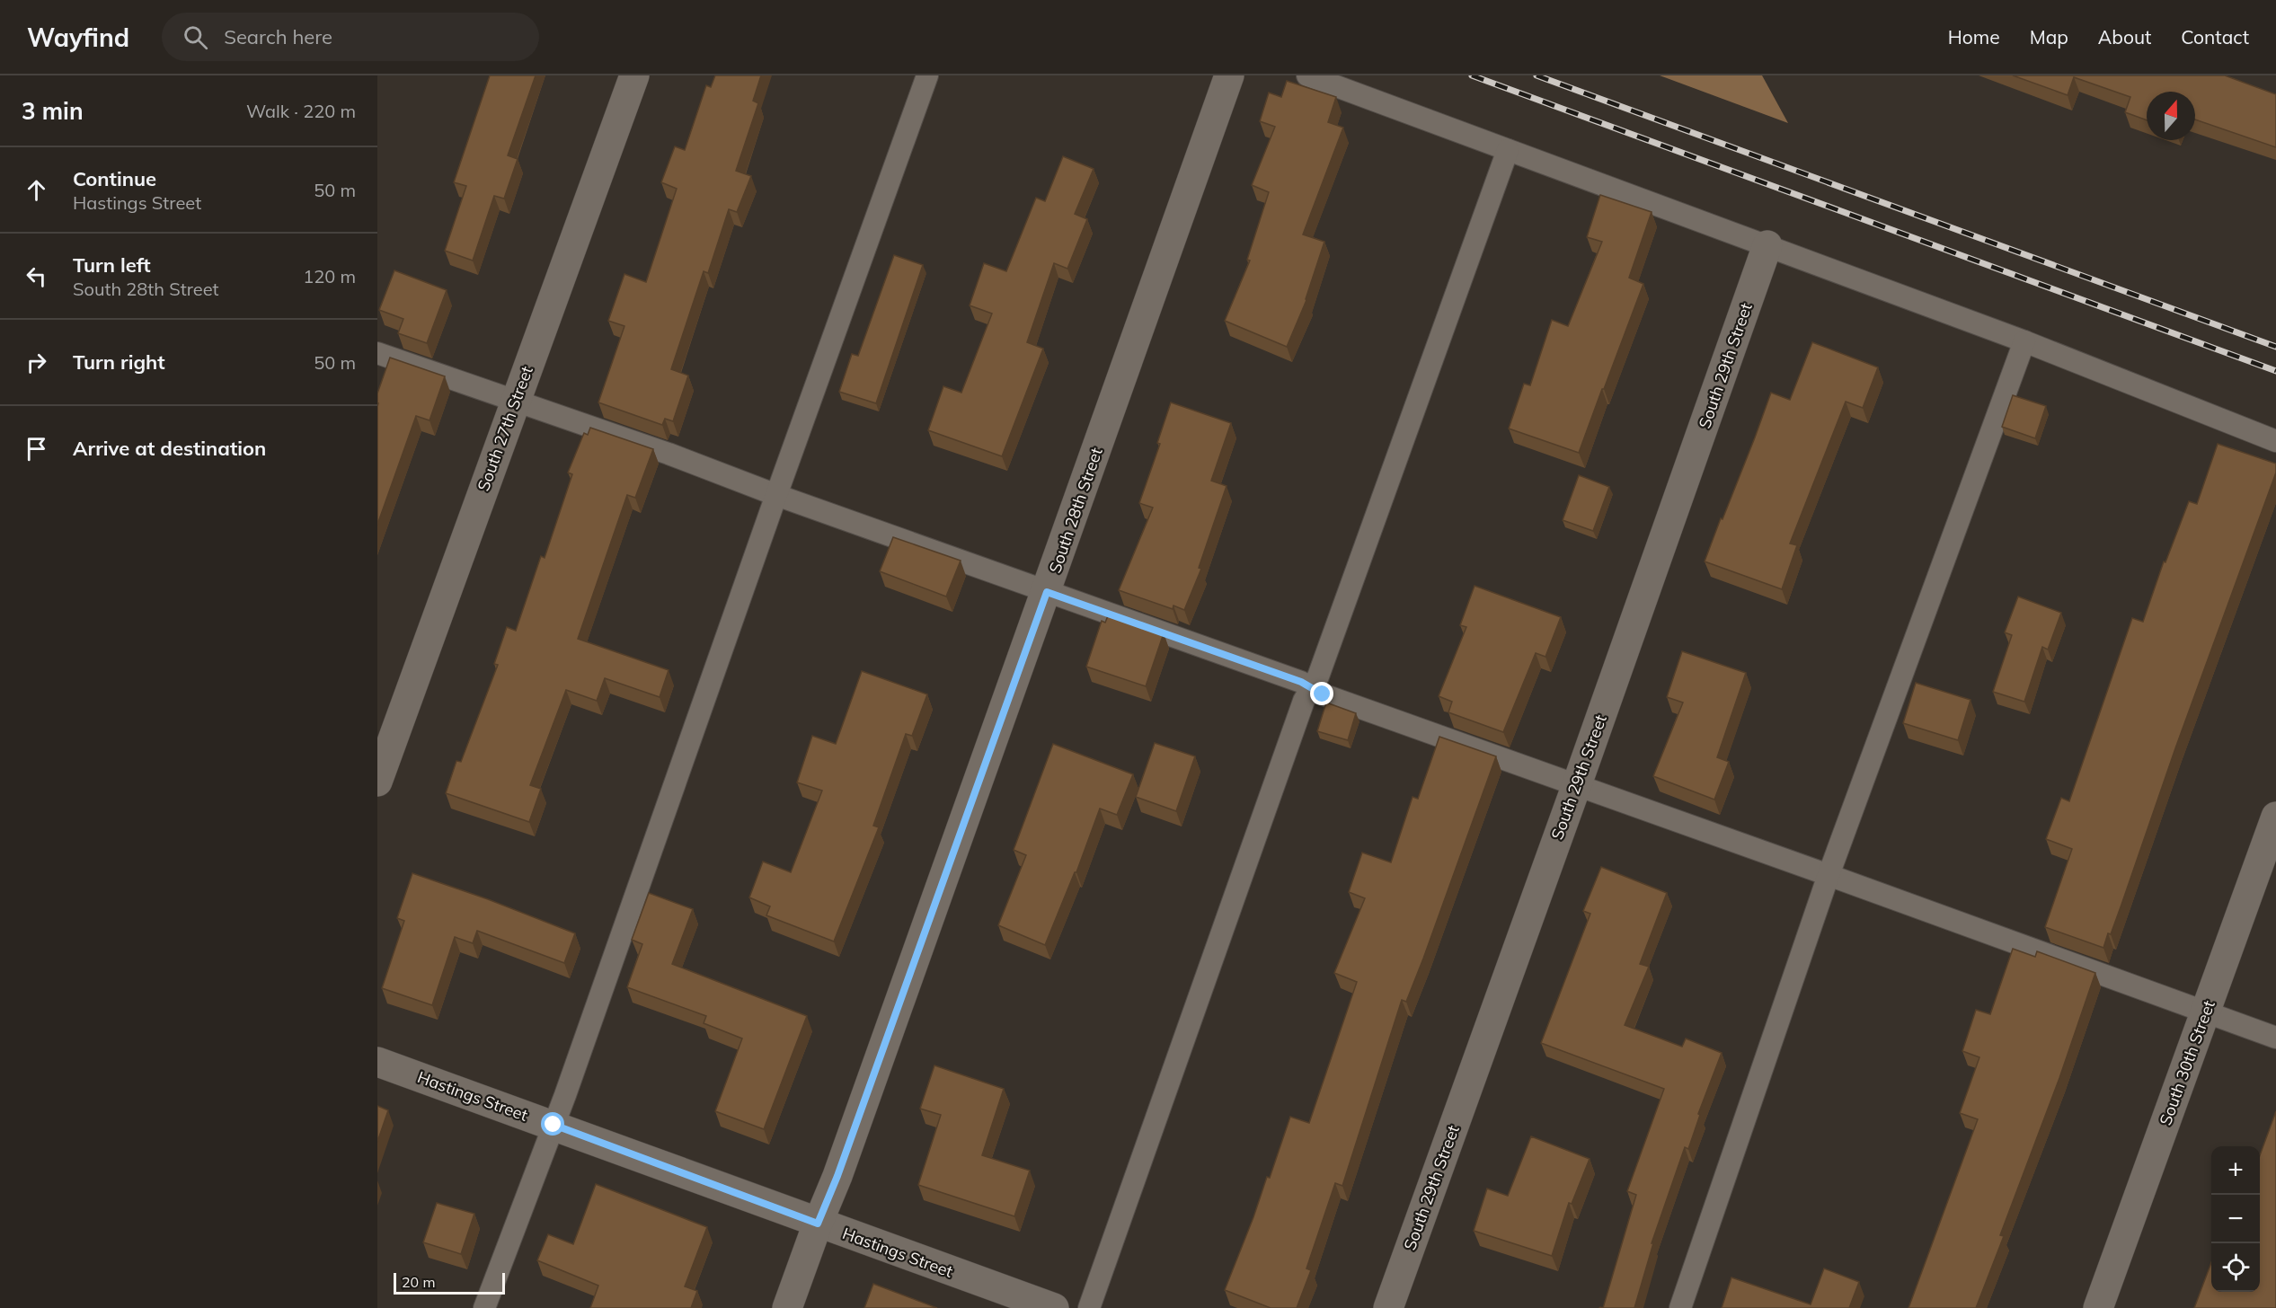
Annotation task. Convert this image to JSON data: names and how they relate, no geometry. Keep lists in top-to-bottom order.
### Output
{
  "streets": {
    "street": [
      "South 29th Street",
      "South 27th Street",
      "South 28th Street",
      "South 30th Street",
      "Hastings Street"
    ]
  },
  "crossings": [
    ["South 28th Street", "Hastings Street"]
  ],
  "scale_bar": "20 m",
  "north": "top",
  "page": {
    "header": "Wayfind",
    "search": "Search here",
    "nav": [
      "Home",
      "Map",
      "About",
      "Contact"
    ],
    "heading": ["3 min", "Walk · 220 m"],
    "list": [
      ["Continue", "Hastings Street", "50 m"],
      ["Turn left", "South 28th Street", "120 m"],
      ["Turn right", "50 m"],
      "Arrive at destination"
    ],
    "map_buttons": ["+", "−"],
    "scale": "20 m"
  }
}
